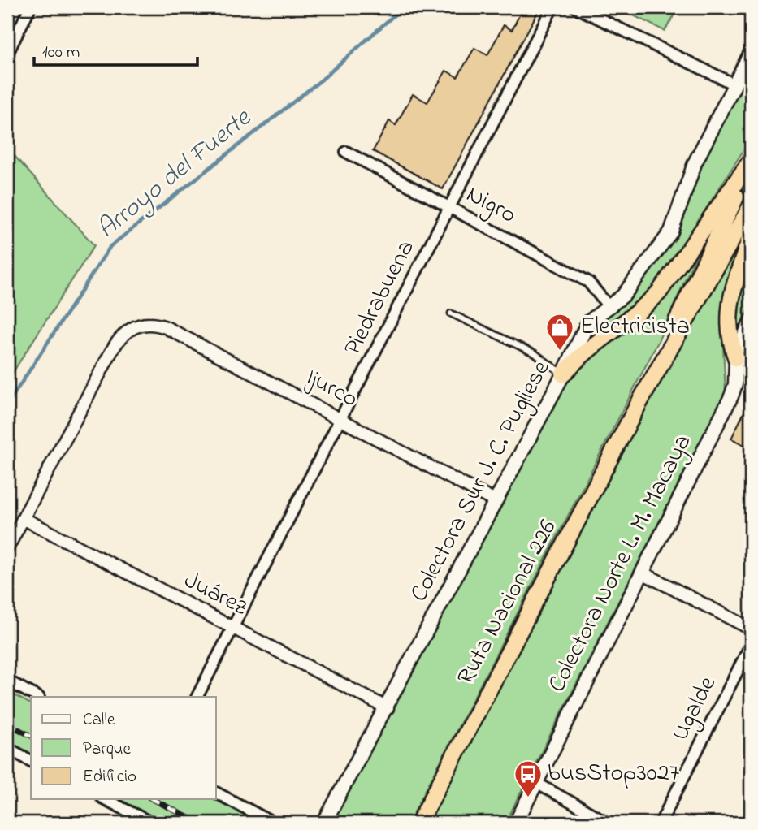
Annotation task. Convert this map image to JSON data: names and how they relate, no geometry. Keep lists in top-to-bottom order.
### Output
{
  "streets": {
    "highway": ["Ruta Nacional 226"],
    "main road": ["Colectora Sur J. C. Pugliese", "Colectora Norte L. M. Macaya"],
    "street": [
      "Nigro",
      "Piedrabuena",
      "Ijurco",
      "Juárez",
      "Ugalde"
    ]
  },
  "crossings": [
    ["Nigro", "Piedrabuena"],
    ["Nigro", "Colectora Sur J. C. Pugliese"],
    ["Piedrabuena", "Ijurco"],
    ["Piedrabuena", "Juárez"],
    ["Ijurco", "Colectora Sur J. C. Pugliese"],
    ["Ijurco", "Juárez"],
    ["Colectora Sur J. C. Pugliese", "Juárez"]
  ],
  "water": ["Arroyo del Fuerte"],
  "places": {
    "shop": ["Electricista"],
    "bus stop": ["busStop3027"]
  },
  "legend": ["Calle", "Parque", "Edificio"],
  "scale_bar": "100 m"
}
